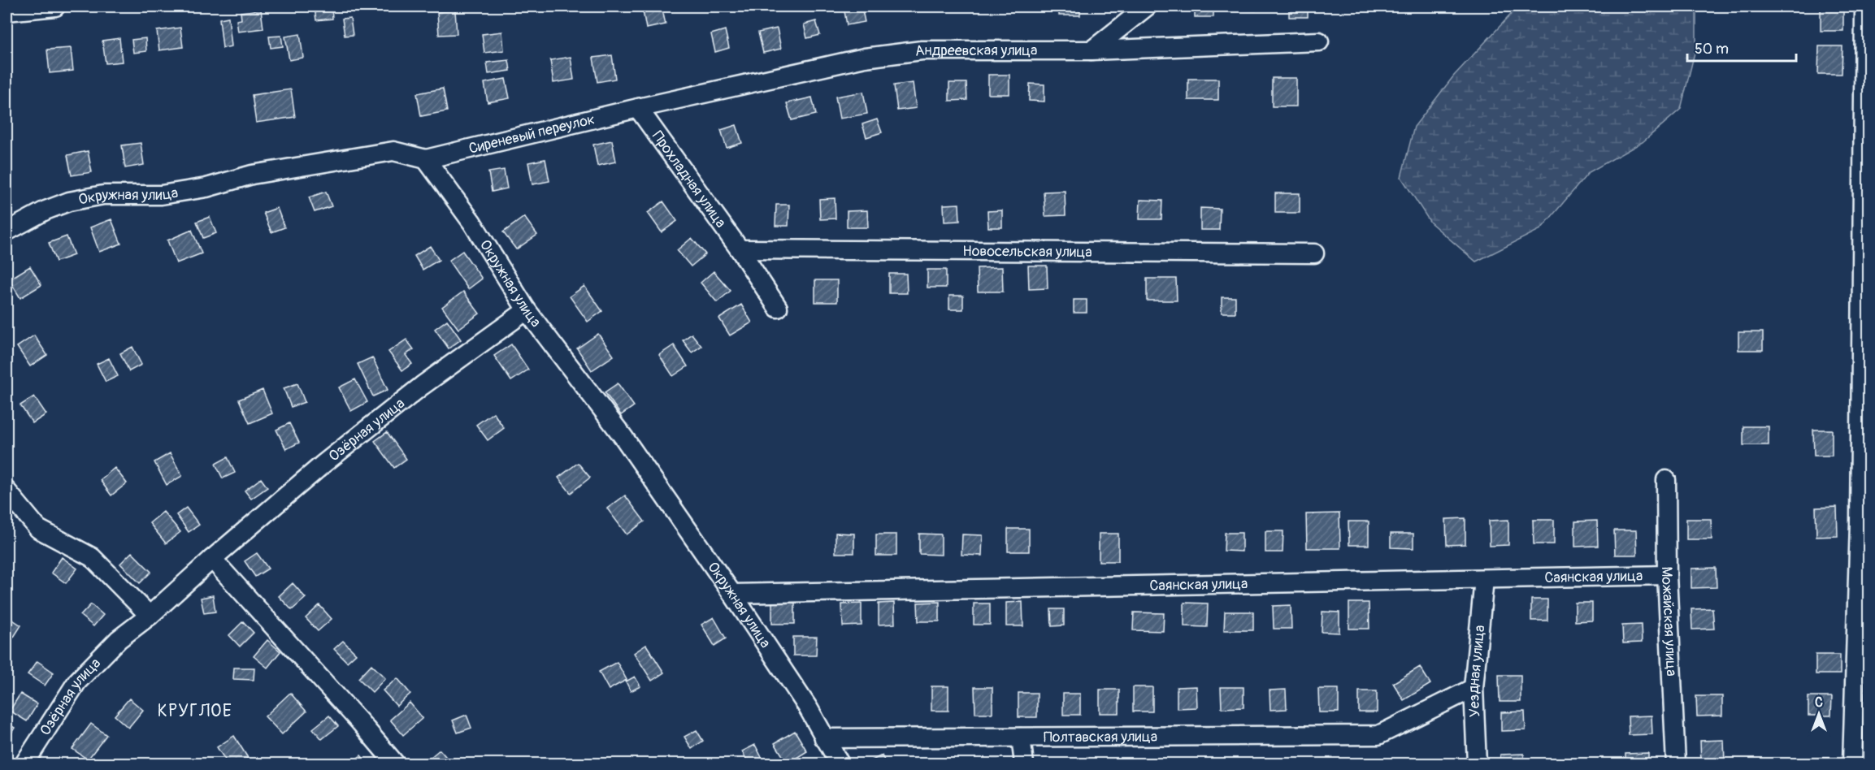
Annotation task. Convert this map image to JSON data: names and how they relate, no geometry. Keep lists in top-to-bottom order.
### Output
{
  "streets": {
    "street": [
      "Андреевская улица",
      "Сиреневый переулок",
      "Прохладная улица",
      "Окружная улица",
      "Новосельская улица",
      "Озёрная улица",
      "Саянская улица",
      "Можайская улица",
      "Уездная улица",
      "Полтавская улица"
    ]
  },
  "crossings": [
    ["Андреевская улица", "Сиреневый переулок"],
    ["Андреевская улица", "Прохладная улица"],
    ["Сиреневый переулок", "Прохладная улица"],
    ["Сиреневый переулок", "Окружная улица"],
    ["Прохладная улица", "Новосельская улица"],
    ["Окружная улица", "Озёрная улица"],
    ["Окружная улица", "Саянская улица"],
    ["Окружная улица", "Полтавская улица"],
    ["Саянская улица", "Можайская улица"],
    ["Саянская улица", "Уездная улица"],
    ["Уездная улица", "Полтавская улица"]
  ],
  "districts": ["КРУГЛОЕ"],
  "scale_bar": "50 m",
  "north": "top"
}
